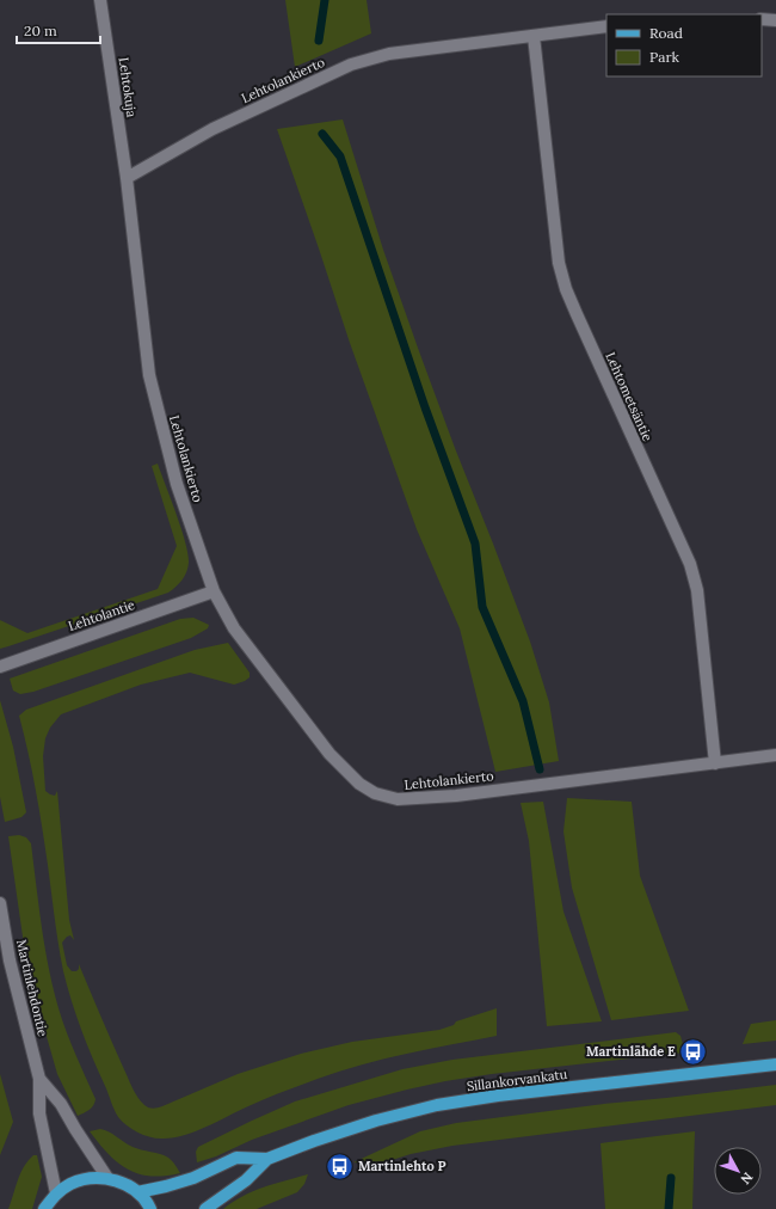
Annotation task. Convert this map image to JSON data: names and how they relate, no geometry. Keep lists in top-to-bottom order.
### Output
{
  "streets": {
    "main road": ["Sillankorvankatu"],
    "street": [
      "Lehtolankierto",
      "Lehtokuja",
      "Lehtometsäntie",
      "Lehtolantie",
      "Martinlehdontie"
    ]
  },
  "crossings": [
    ["Lehtolankierto", "Lehtokuja"],
    ["Lehtolankierto", "Lehtometsäntie"],
    ["Lehtolankierto", "Lehtolantie"]
  ],
  "places": {
    "bus stop": ["Martinlähde E", "Martinlehto P"]
  },
  "legend": ["Road", "Park"],
  "scale_bar": "20 m",
  "north": "bottom right"
}
